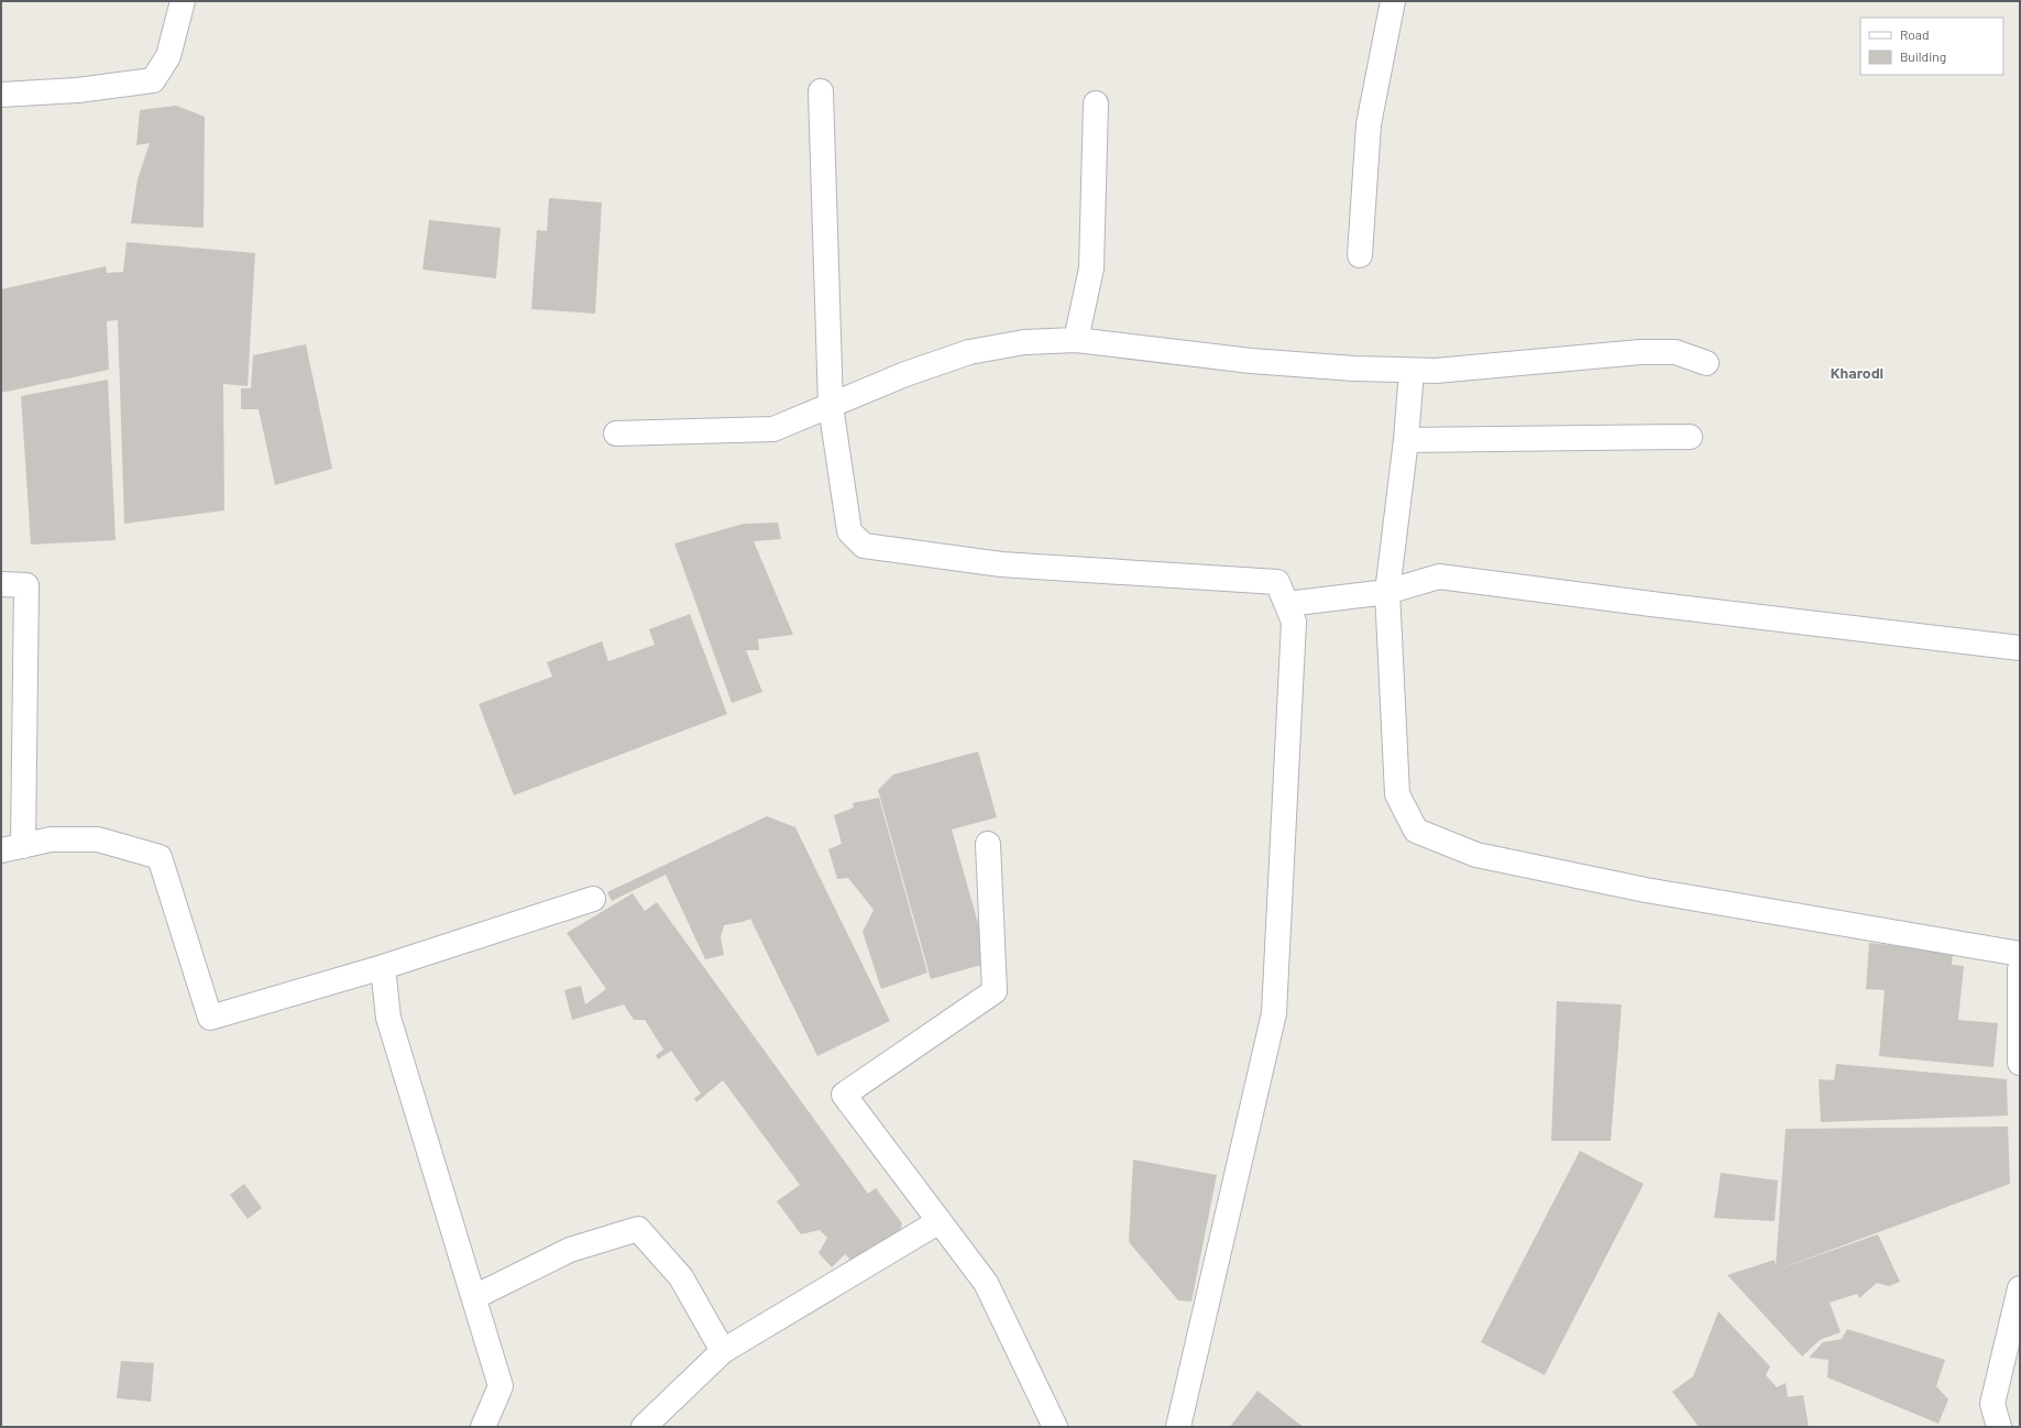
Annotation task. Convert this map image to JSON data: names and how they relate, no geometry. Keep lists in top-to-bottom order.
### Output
{
  "districts": ["Kharodi"],
  "legend": ["Road", "Building"]
}
